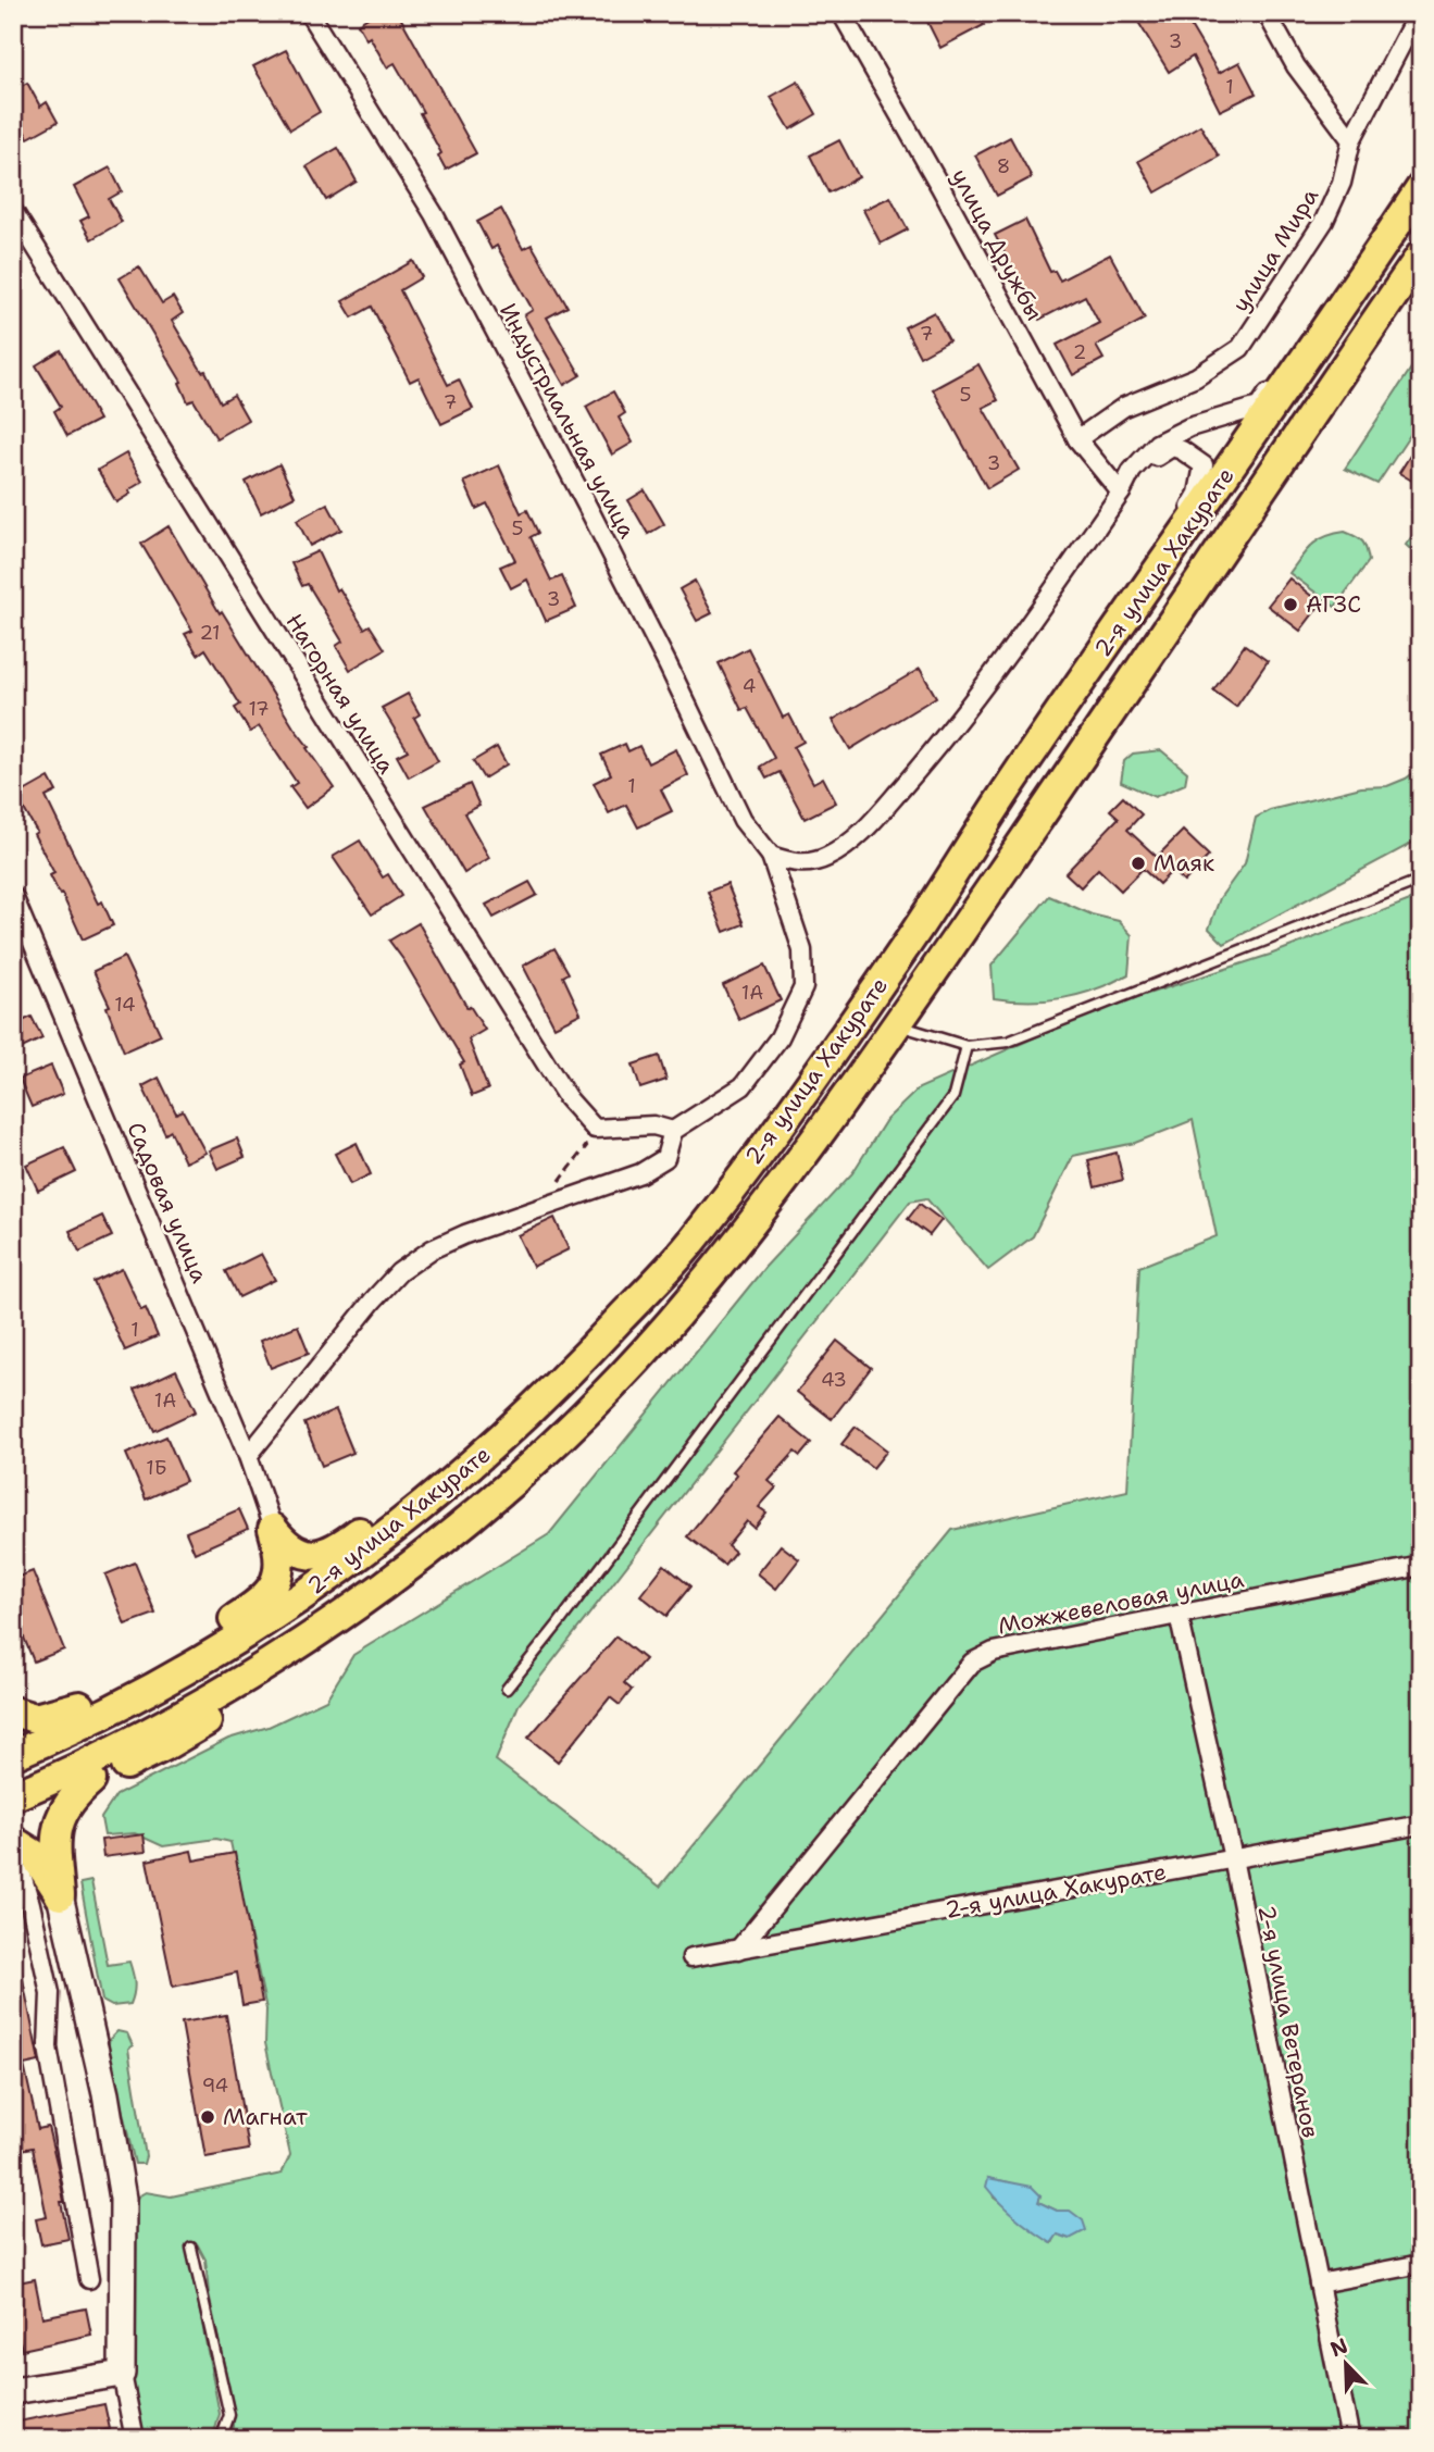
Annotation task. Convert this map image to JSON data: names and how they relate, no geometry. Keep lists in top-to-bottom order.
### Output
{
  "streets": {
    "main road": ["2-я улица Хакурате"],
    "street": [
      "улица Дружбы",
      "улица Мира",
      "Индустриальная улица",
      "Нагорная улица",
      "Садовая улица",
      "Можжевеловая улица",
      "2-я улица Ветеранов"
    ]
  },
  "crossings": [
    ["улица Дружбы", "улица Мира"],
    ["2-я улица Хакурате", "Можжевеловая улица"],
    ["2-я улица Хакурате", "2-я улица Ветеранов"],
    ["Можжевеловая улица", "2-я улица Ветеранов"]
  ],
  "places": ["АГЗС", "Маяк", "Магнат"],
  "house_numbers": [
    "3",
    "1",
    "8",
    "7",
    "2",
    "5",
    "7",
    "3",
    "5",
    "3",
    "21",
    "4",
    "17",
    "1",
    "1А",
    "14",
    "1",
    "43",
    "1А",
    "1Б",
    "94"
  ],
  "north": "top left"
}
